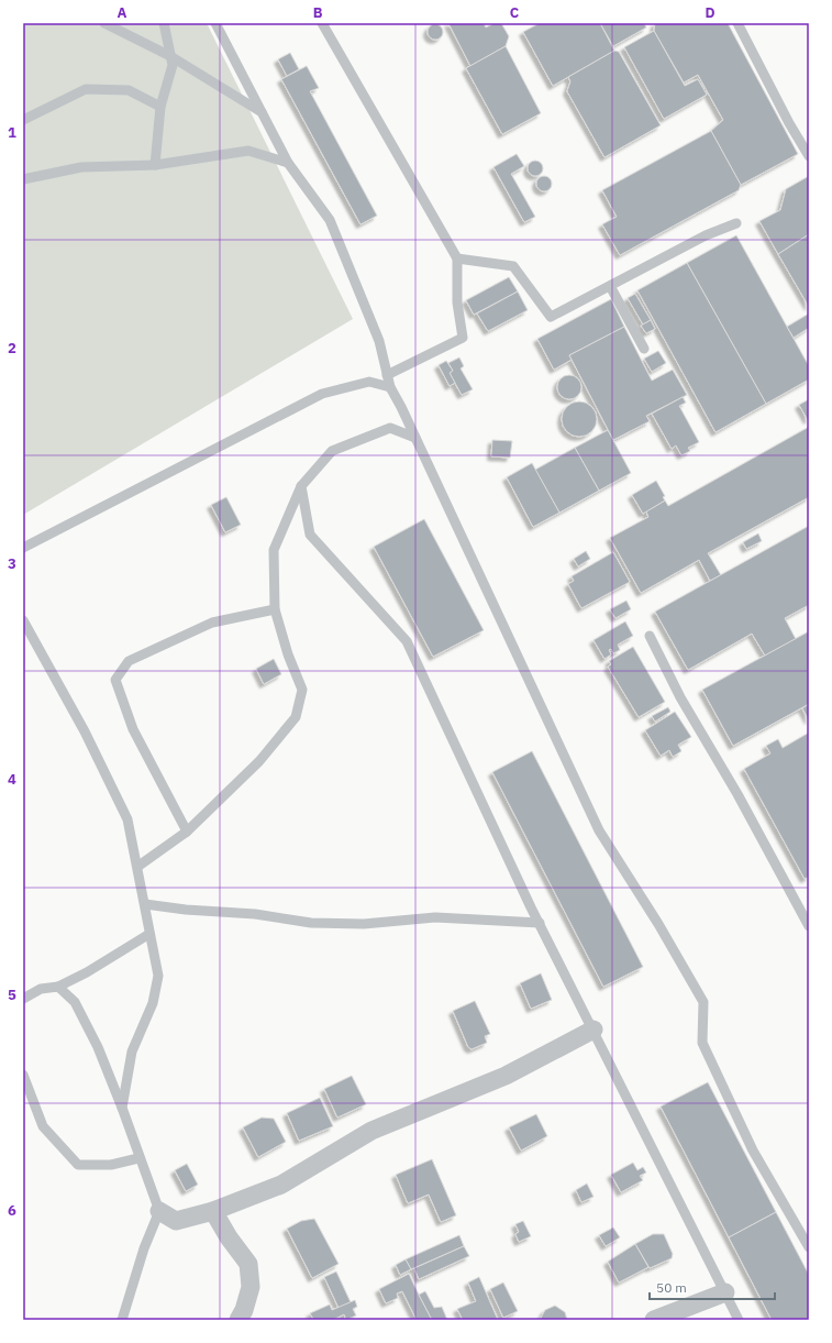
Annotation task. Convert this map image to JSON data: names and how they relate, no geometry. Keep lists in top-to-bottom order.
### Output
{
  "scale_bar": "50 m",
  "grid": {
    "columns": [
      "A",
      "B",
      "C",
      "D"
    ],
    "rows": [
      "1",
      "2",
      "3",
      "4",
      "5",
      "6"
    ]
  }
}
